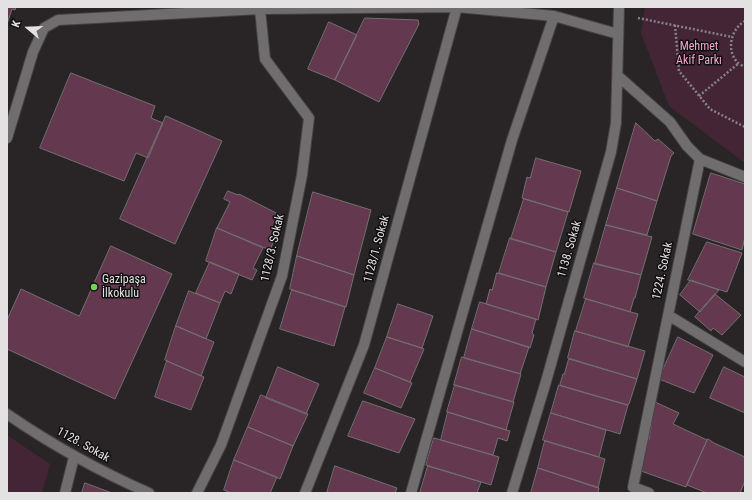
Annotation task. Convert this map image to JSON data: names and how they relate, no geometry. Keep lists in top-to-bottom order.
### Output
{
  "streets": {
    "street": [
      "1128/3. Sokak",
      "1128/1. Sokak",
      "1138. Sokak",
      "1224. Sokak",
      "1128. Sokak"
    ]
  },
  "parks": ["Mehmet Akif Parkı"],
  "places": ["Gazipaşa İlkokulu"],
  "north": "left"
}
